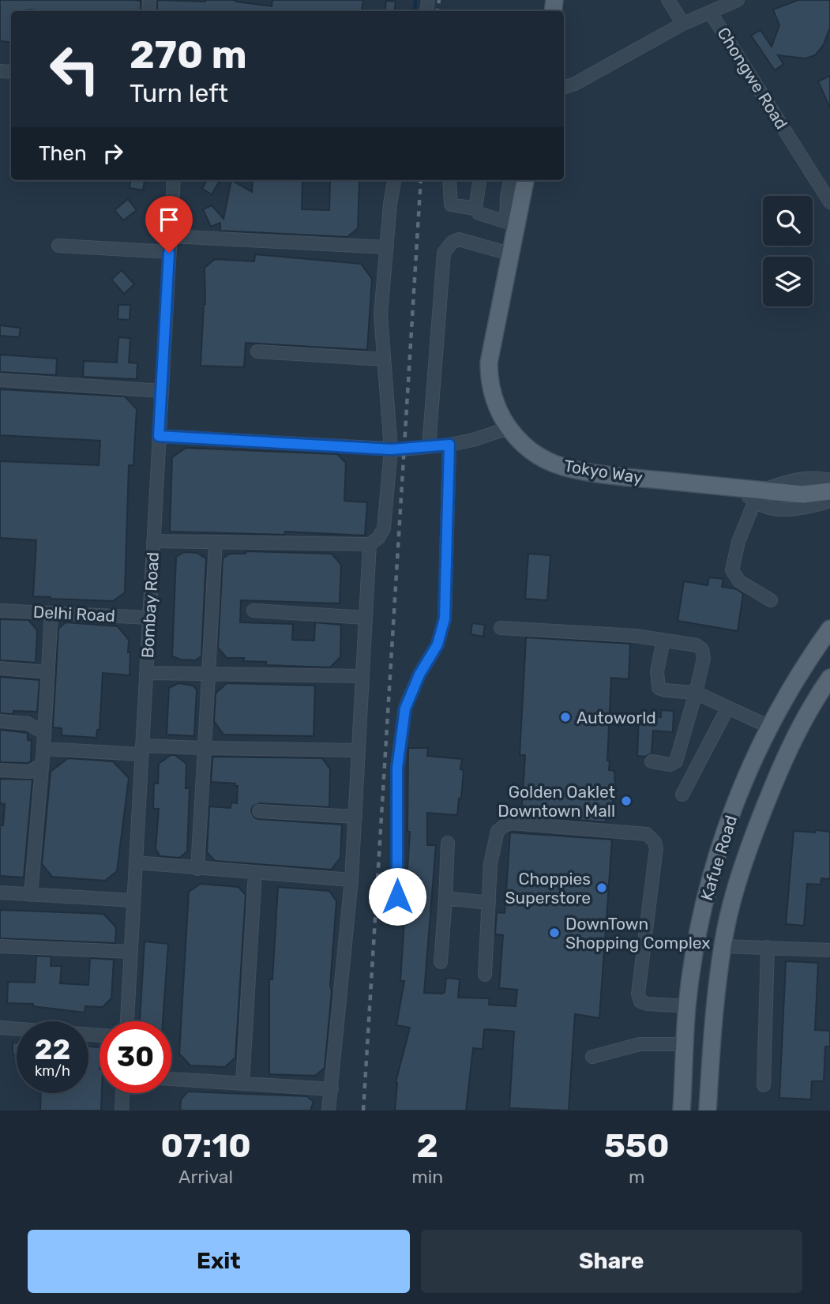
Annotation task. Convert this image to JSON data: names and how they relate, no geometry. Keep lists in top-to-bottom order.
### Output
{
  "streets": {
    "main road": ["Tokyo Way", "Kafue Road"],
    "street": ["Chongwe Road", "Bombay Road", "Delhi Road"]
  },
  "crossings": [
    ["Bombay Road", "Delhi Road"]
  ],
  "places": [
    "Autoworld",
    "Golden Oaklet Downtown Mall",
    "Choppies Superstore",
    "DownTown Shopping Complex"
  ],
  "page": {
    "turn": ["270 m", "Turn left"],
    "then": "Then",
    "speed": "22 km/h",
    "limit": "30",
    "eta": [
      "07:10",
      "Arrival",
      "2",
      "min",
      "550",
      "m"
    ],
    "buttons": ["Exit", "Share"]
  }
}
